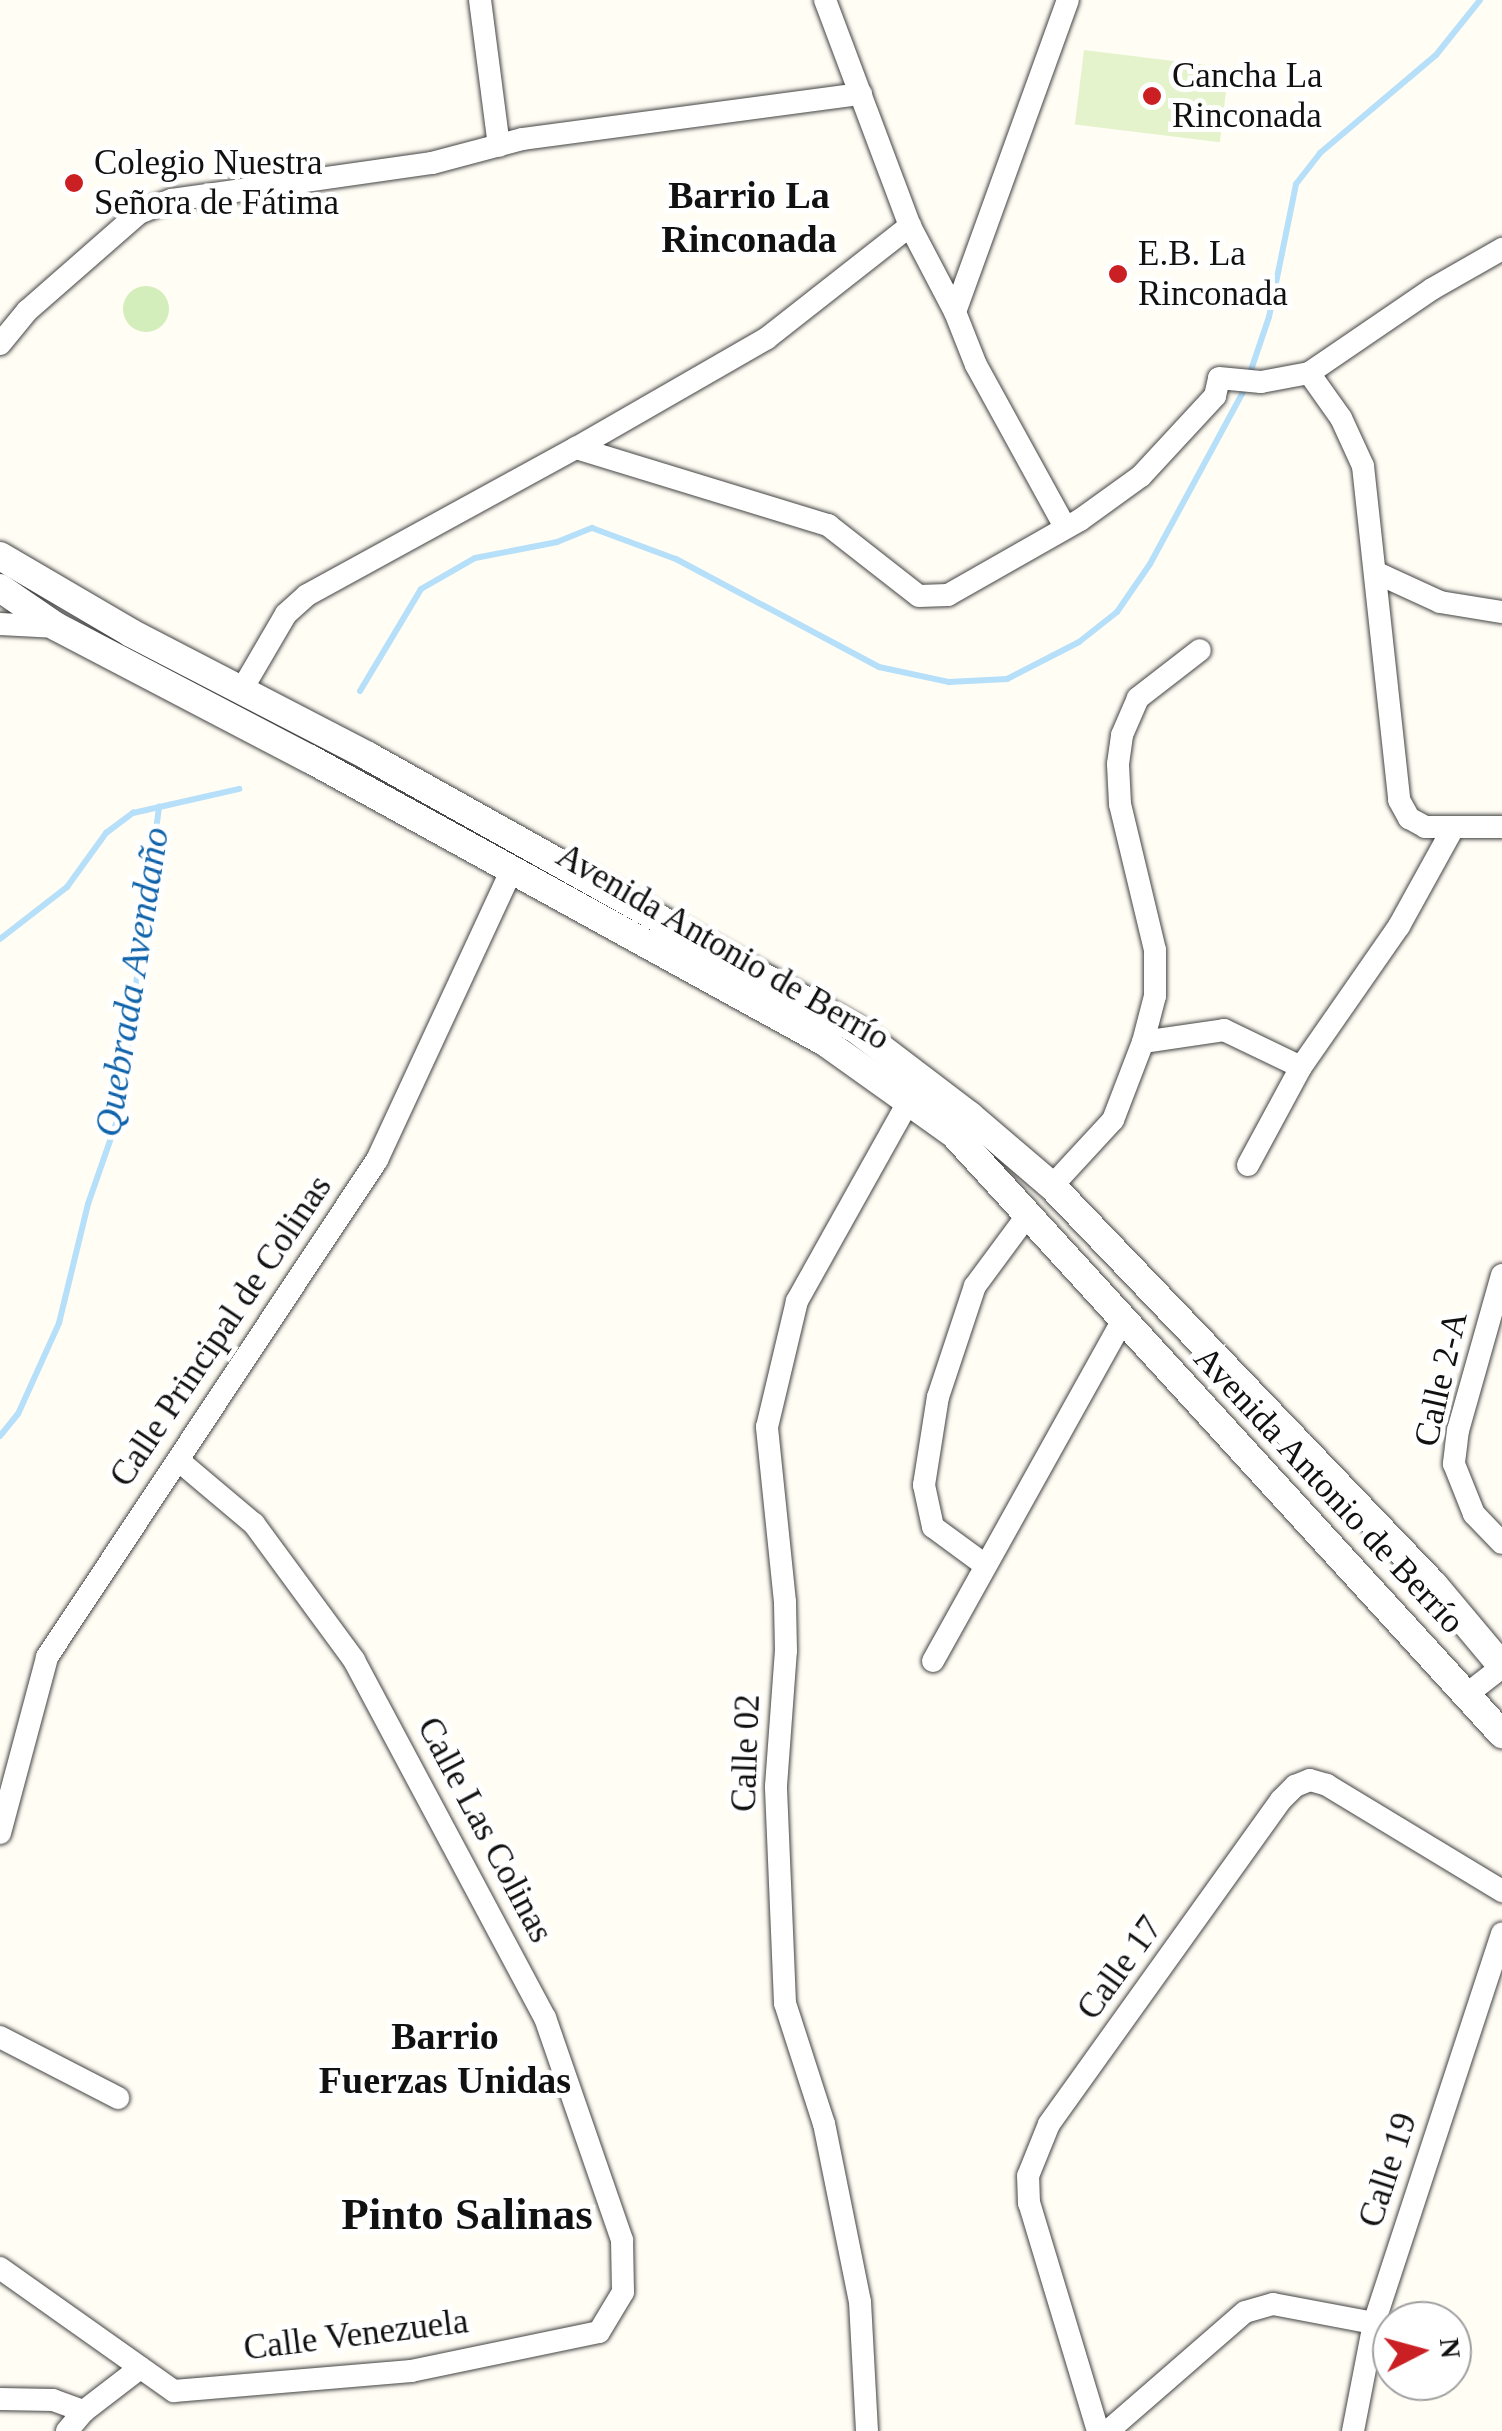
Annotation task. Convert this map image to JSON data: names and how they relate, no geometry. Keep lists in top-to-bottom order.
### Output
{
  "streets": {
    "street": [
      "Avenida Antonio de Berrío",
      "Calle Principal de Colinas",
      "Calle 2-A",
      "Calle 02",
      "Calle Las Colinas",
      "Calle 17",
      "Calle 19",
      "Calle Venezuela"
    ]
  },
  "crossings": [
    ["Avenida Antonio de Berrío", "Calle Principal de Colinas"],
    ["Avenida Antonio de Berrío", "Calle 02"],
    ["Calle Principal de Colinas", "Calle Las Colinas"],
    ["Calle Las Colinas", "Calle Venezuela"]
  ],
  "districts": ["Barrio La Rinconada", "Barrio Fuerzas Unidas", "Pinto Salinas"],
  "water": ["Quebrada Avendaño"],
  "places": ["Cancha La Rinconada", "Colegio Nuestra Señora de Fátima", "E.B. La Rinconada"],
  "north": "right"
}
